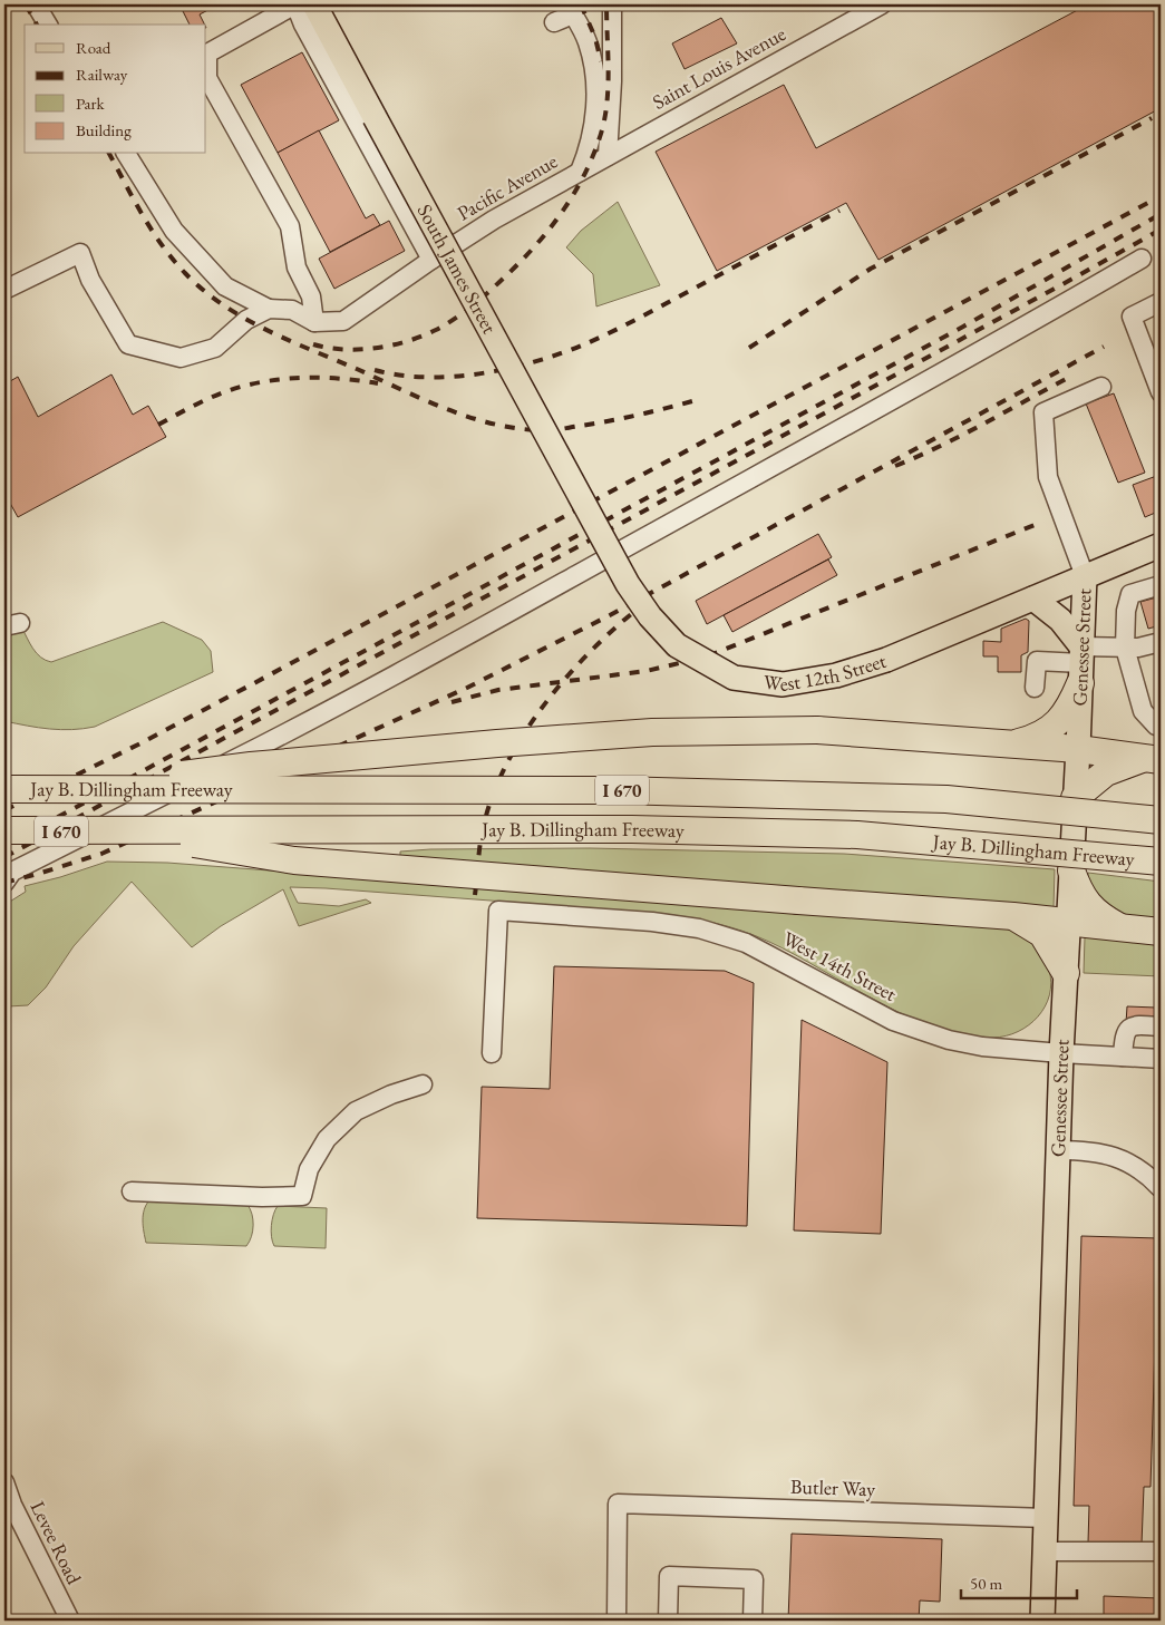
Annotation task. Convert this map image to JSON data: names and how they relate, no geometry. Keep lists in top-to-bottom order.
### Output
{
  "streets": {
    "highway": ["Jay B. Dillingham Freeway", "I 670"],
    "main road": ["South James Street", "Genessee Street", "West 12th Street"],
    "street": [
      "Saint Louis Avenue",
      "Pacific Avenue",
      "West 14th Street",
      "Butler Way",
      "Levee Road"
    ]
  },
  "crossings": [
    ["Saint Louis Avenue", "Pacific Avenue"],
    ["South James Street", "West 12th Street"],
    ["Genessee Street", "West 12th Street"],
    ["Genessee Street", "West 14th Street"],
    ["Genessee Street", "Butler Way"]
  ],
  "legend": [
    "Road",
    "Railway",
    "Park",
    "Building"
  ],
  "scale_bar": "50 m"
}
